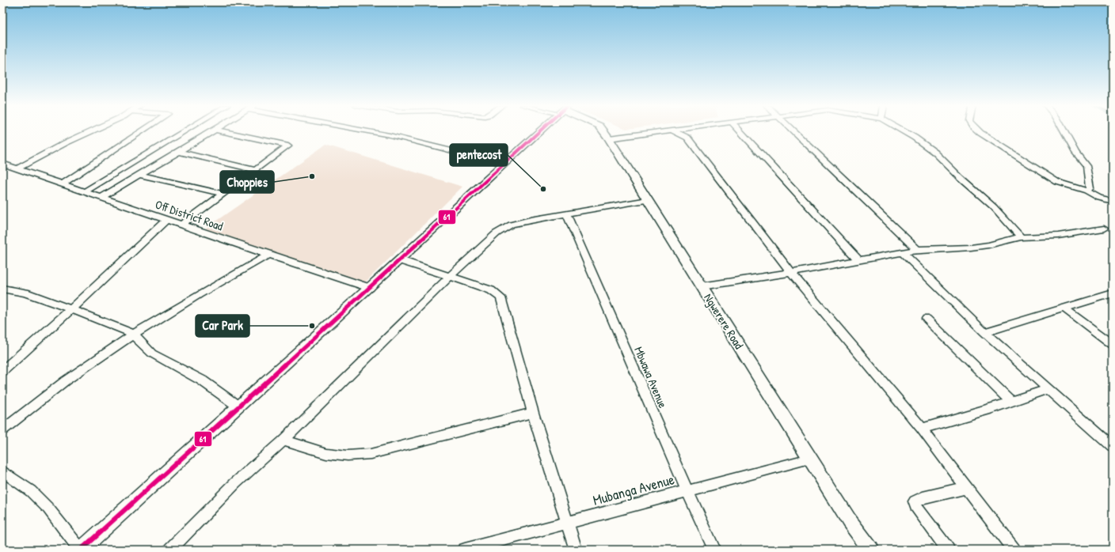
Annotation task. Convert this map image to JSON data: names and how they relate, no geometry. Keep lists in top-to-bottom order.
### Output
{
  "streets": {
    "street": [
      "Off District Road",
      "Ngwerere Road",
      "Mbwawa Avenue",
      "Mubanga Avenue"
    ]
  },
  "crossings": [
    ["Ngwerere Road", "Mubanga Avenue"],
    ["Mbwawa Avenue", "Mubanga Avenue"]
  ],
  "places": ["Choppies", "pentecost", "Car Park"],
  "lines": ["transit line 61"]
}
